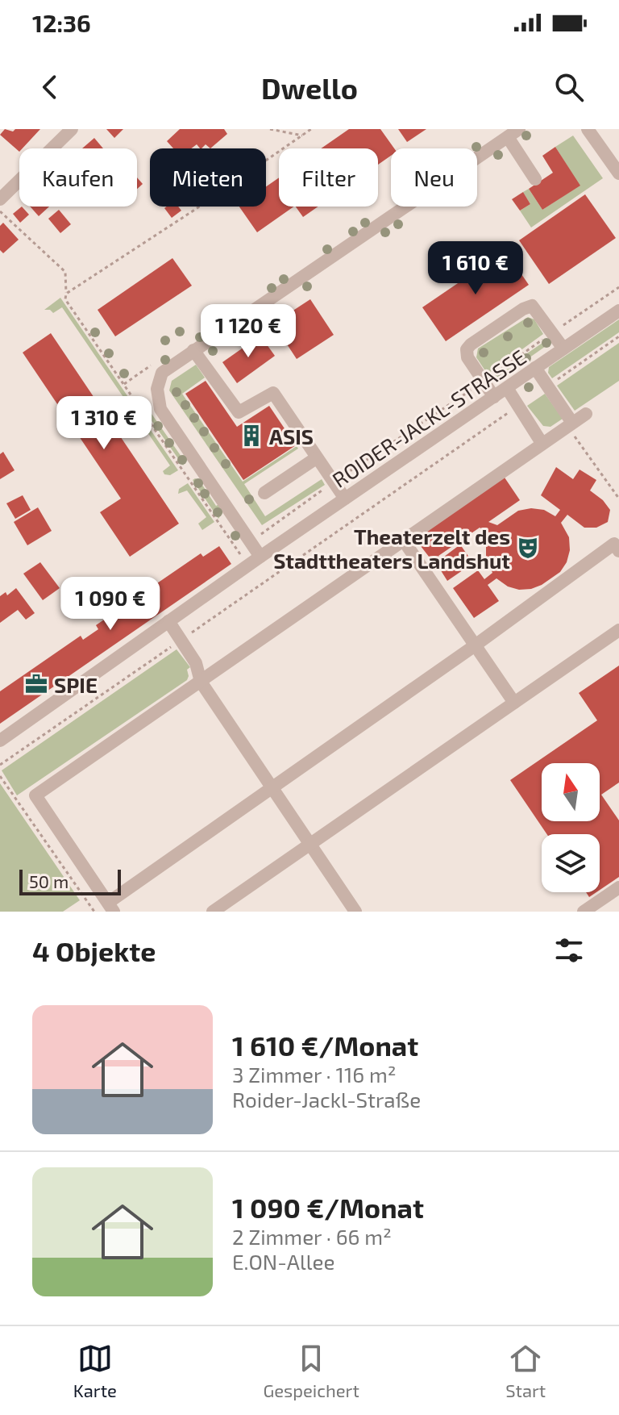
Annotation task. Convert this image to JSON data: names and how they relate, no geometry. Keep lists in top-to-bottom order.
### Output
{
  "streets": {
    "street": ["ROIDER-JACKL-STRASSE"]
  },
  "places": {
    "building": ["ASIS"],
    "theatre": ["Theaterzelt des Stadttheaters Landshut"],
    "office": ["SPIE"]
  },
  "scale_bar": "50 m",
  "north": "top",
  "page": {
    "status": "12:36",
    "header": "Dwello",
    "chip": [
      "Kaufen",
      "Mieten",
      "Filter",
      "Neu"
    ],
    "price": [
      "1 610 €",
      "1 120 €",
      "1 310 €",
      "1 090 €"
    ],
    "scale": "50 m",
    "heading": "4 Objekte",
    "list": [
      {
        "name": "1 610 €/Monat",
        "note": "3 Zimmer · 116 m² · Roider-Jackl-Straße"
      },
      {
        "name": "1 090 €/Monat",
        "note": "2 Zimmer · 66 m² · E.ON-Allee"
      }
    ],
    "tabs": ["Karte", "Gespeichert", "Start"]
  }
}
